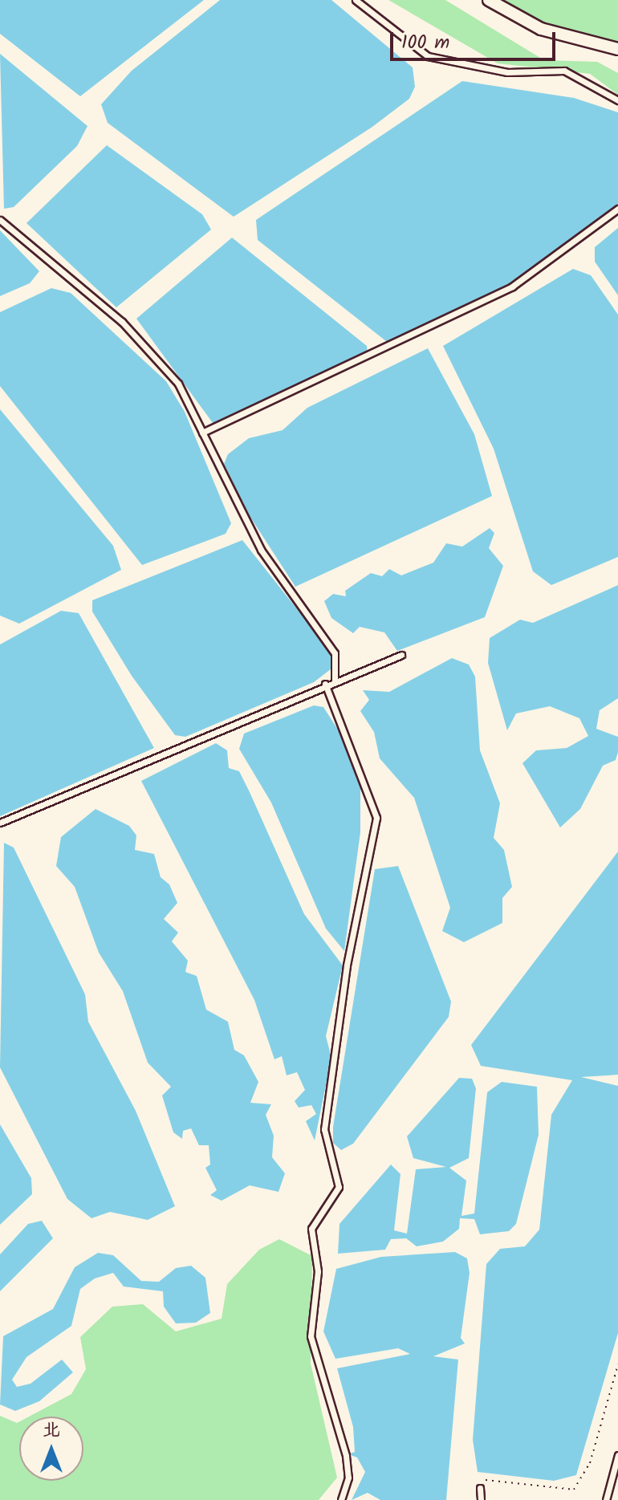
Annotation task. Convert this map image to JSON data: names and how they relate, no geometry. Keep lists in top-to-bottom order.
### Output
{
  "scale_bar": "100 m",
  "north": "top"
}
